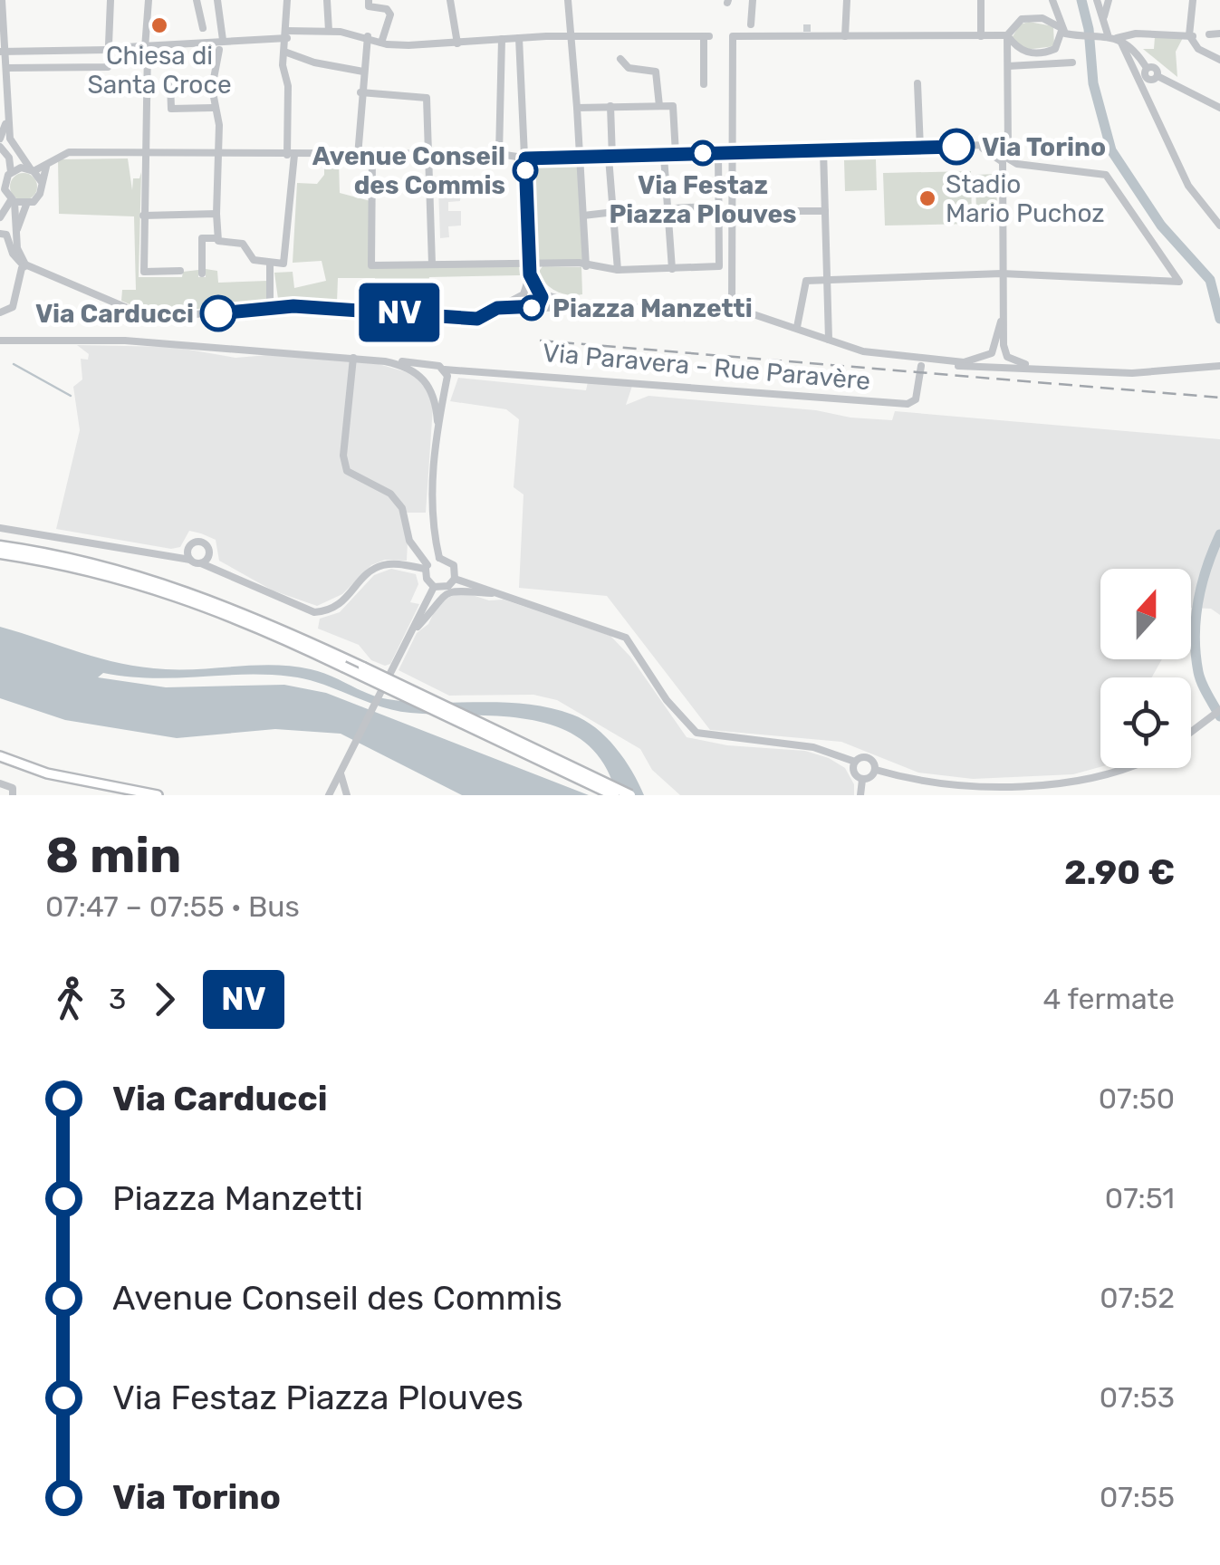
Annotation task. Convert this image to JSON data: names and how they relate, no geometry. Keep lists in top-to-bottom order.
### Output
{
  "streets": {
    "street": ["Via Paravera - Rue Paravère"]
  },
  "places": [
    "Chiesa di Santa Croce",
    "Via Torino",
    "Via Festaz Piazza Plouves",
    "Avenue Conseil des Commis",
    "Stadio Mario Puchoz",
    "Piazza Manzetti",
    "Via Carducci"
  ],
  "lines": ["bus line NV"],
  "north": "top",
  "page": {
    "on_map": "NV",
    "heading": ["8 min", "07:47 – 07:55 · Bus", "2.90 €"],
    "legs": ["3", "NV", "4 fermate"],
    "list": [
      {
        "name": "Via Carducci",
        "value": "07:50"
      },
      {
        "name": "Piazza Manzetti",
        "value": "07:51"
      },
      {
        "name": "Avenue Conseil des Commis",
        "value": "07:52"
      },
      {
        "name": "Via Festaz Piazza Plouves",
        "value": "07:53"
      },
      {
        "name": "Via Torino",
        "value": "07:55"
      }
    ]
  }
}
